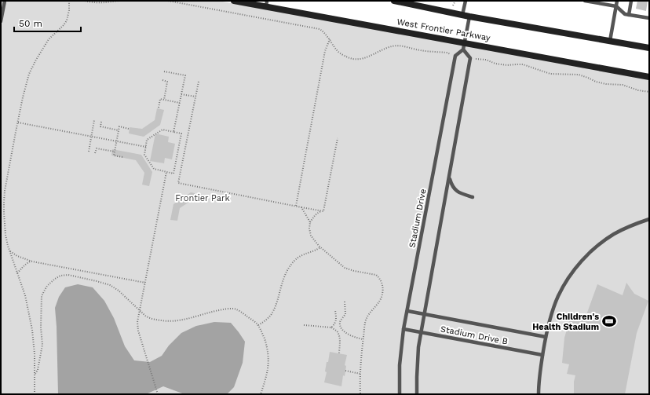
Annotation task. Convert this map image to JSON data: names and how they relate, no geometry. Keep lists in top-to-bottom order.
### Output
{
  "streets": {
    "street": ["West Frontier Parkway"],
    "lane": ["Stadium Drive", "Stadium Drive B"]
  },
  "crossings": [
    ["Stadium Drive", "Stadium Drive B"]
  ],
  "parks": ["Frontier Park"],
  "places": {
    "sports": ["Children's Health Stadium"]
  },
  "scale_bar": "50 m"
}
